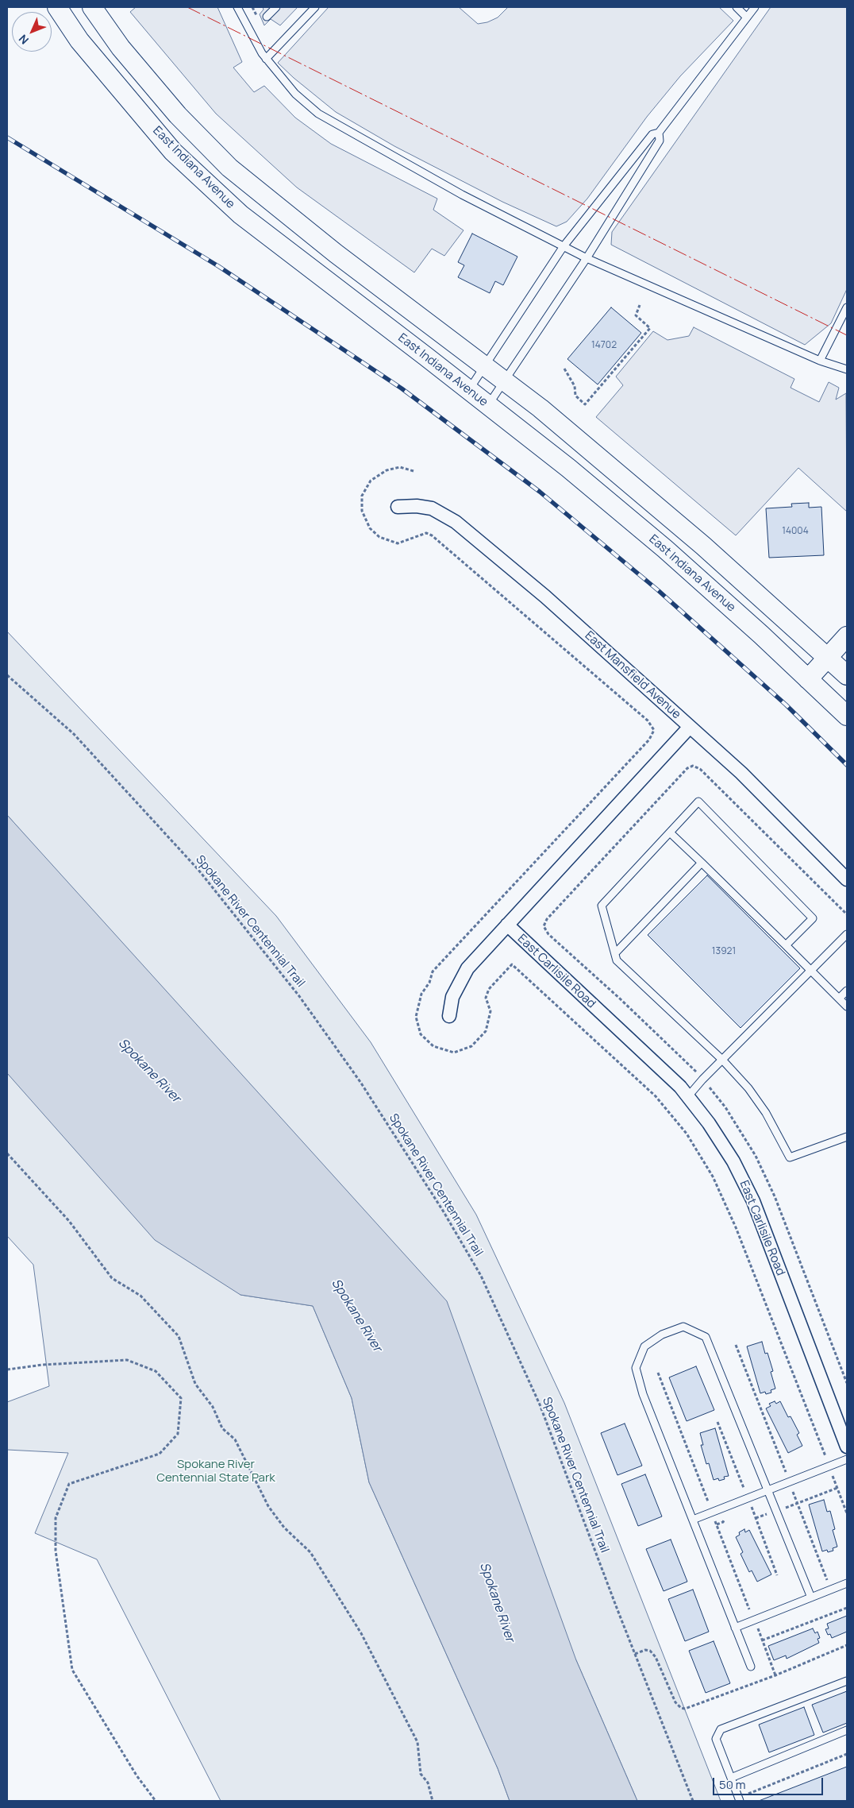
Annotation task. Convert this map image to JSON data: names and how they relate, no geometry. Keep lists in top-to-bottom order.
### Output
{
  "streets": {
    "main road": ["East Indiana Avenue"],
    "street": ["East Mansfield Avenue", "East Carlisile Road"],
    "path": ["Spokane River Centennial Trail"]
  },
  "water": ["Spokane River"],
  "parks": ["Spokane River Centennial State Park"],
  "house_numbers": ["14702", "14004", "13921"],
  "scale_bar": "50 m",
  "north": "bottom left"
}
